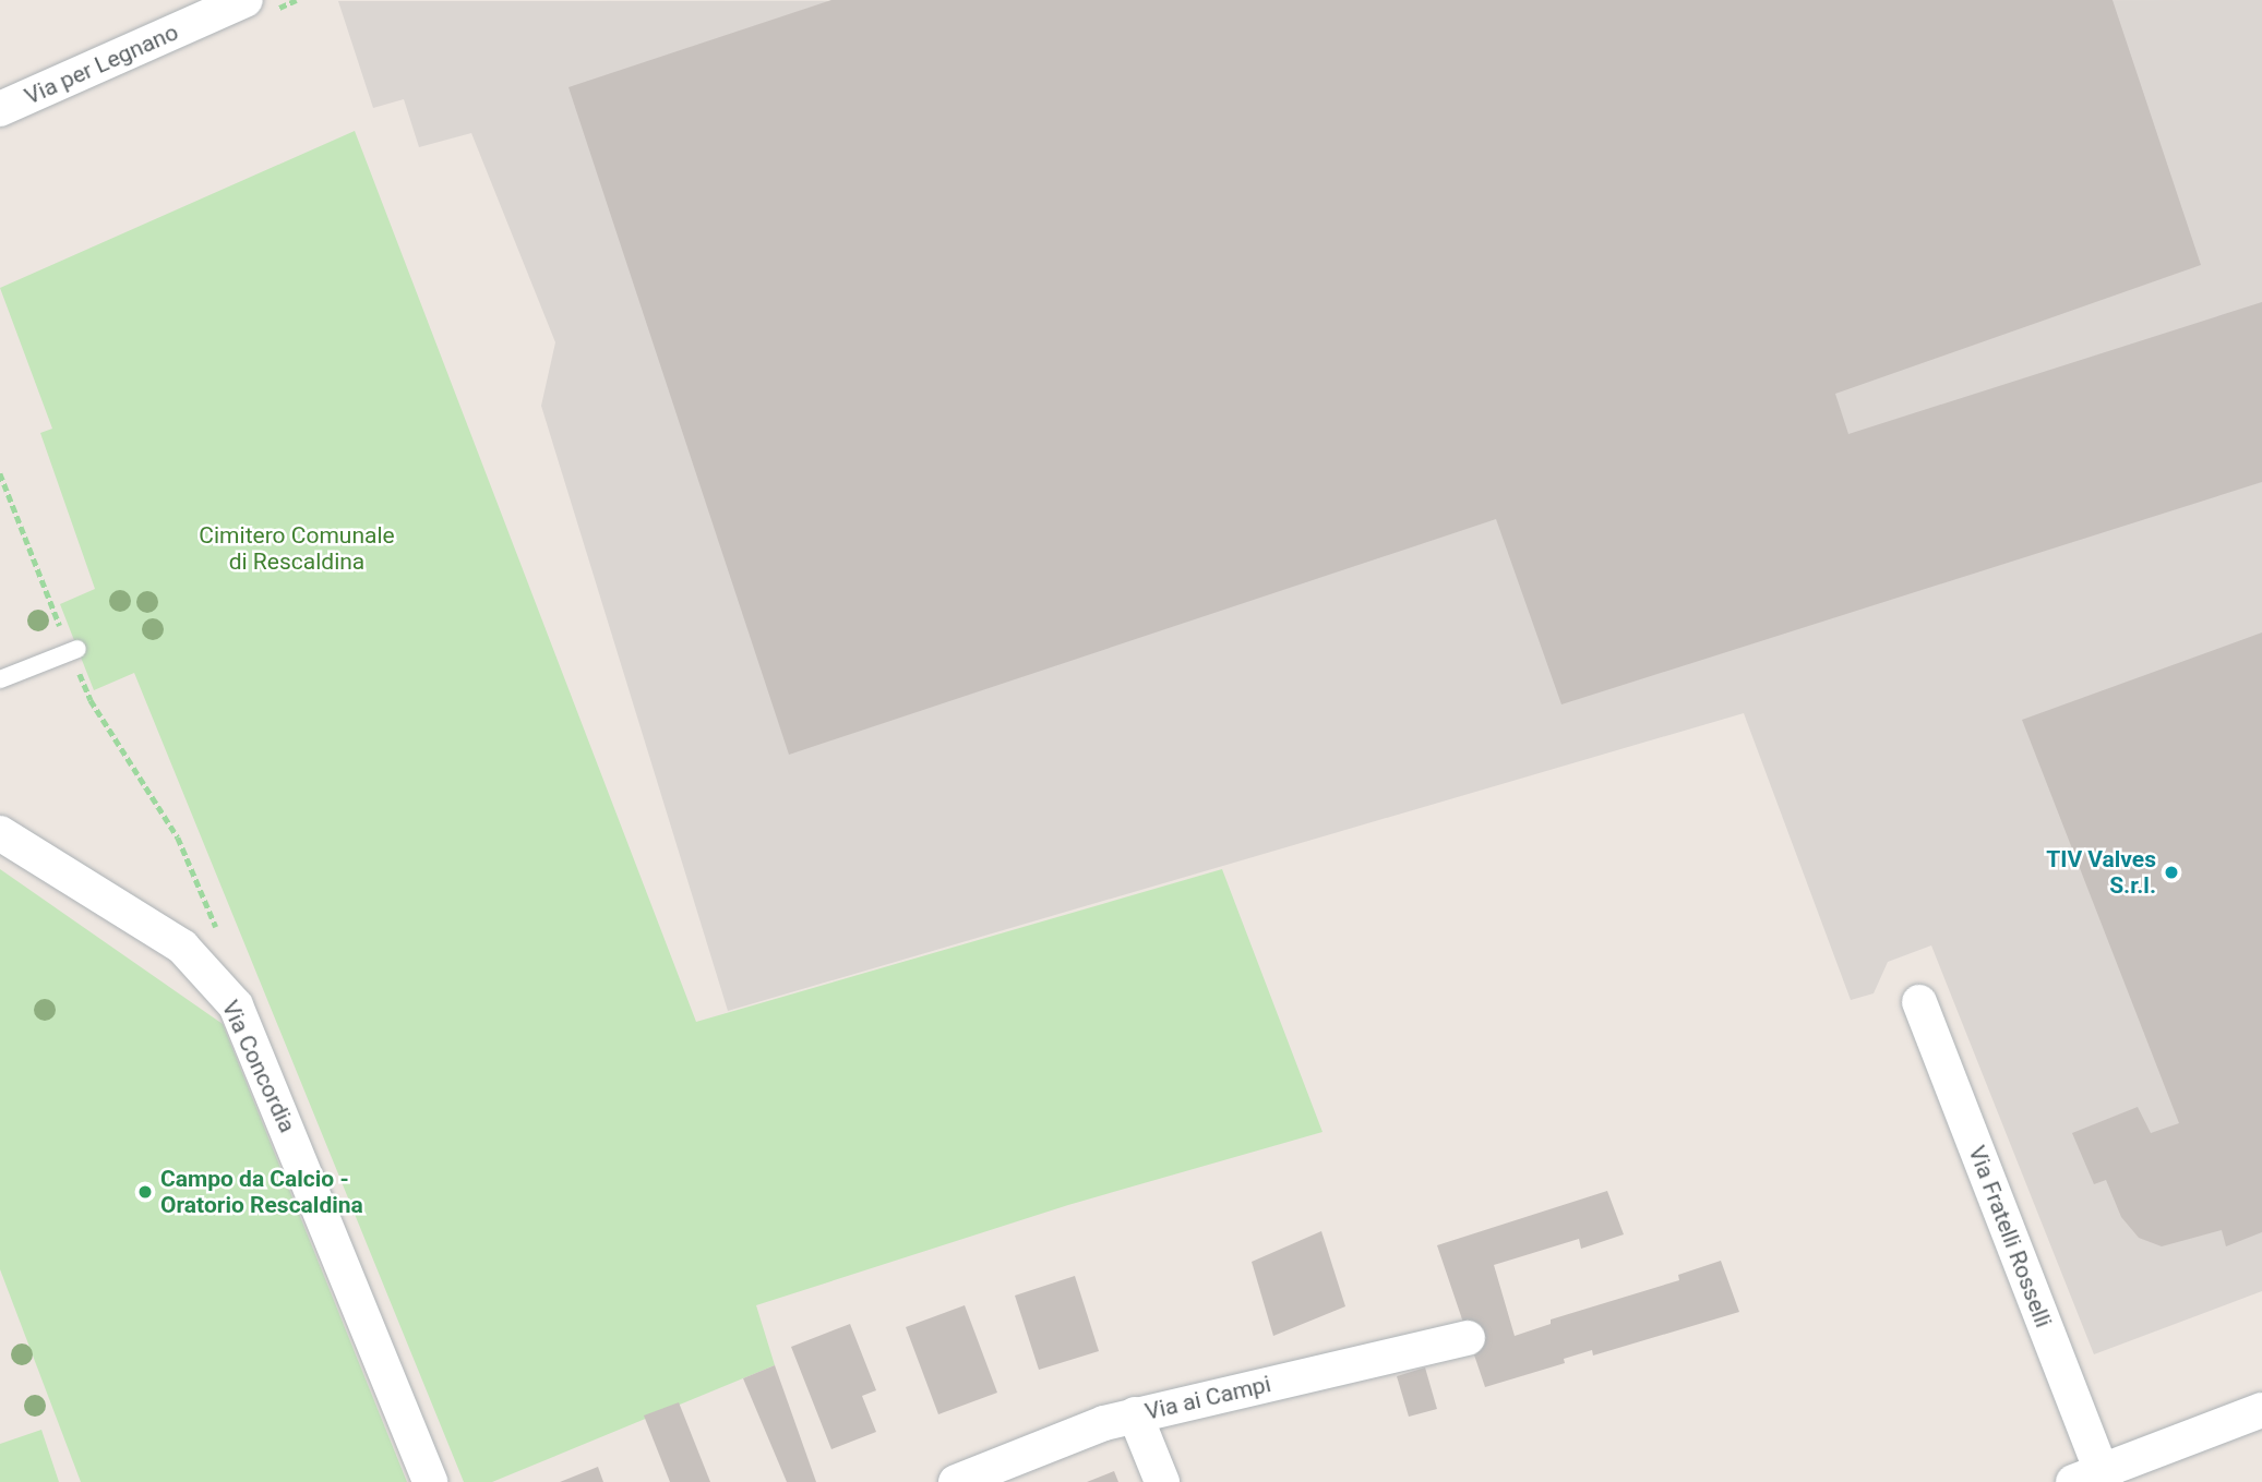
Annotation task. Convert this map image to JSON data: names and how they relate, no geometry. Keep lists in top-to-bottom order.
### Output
{
  "streets": {
    "street": [
      "Via per Legnano",
      "Via Concordia",
      "Via Fratelli Rosselli",
      "Via ai Campi"
    ]
  },
  "parks": ["Cimitero Comunale di Rescaldina"],
  "places": ["TIV Valves S.r.l.", "Campo da Calcio - Oratorio Rescaldina"]
}
